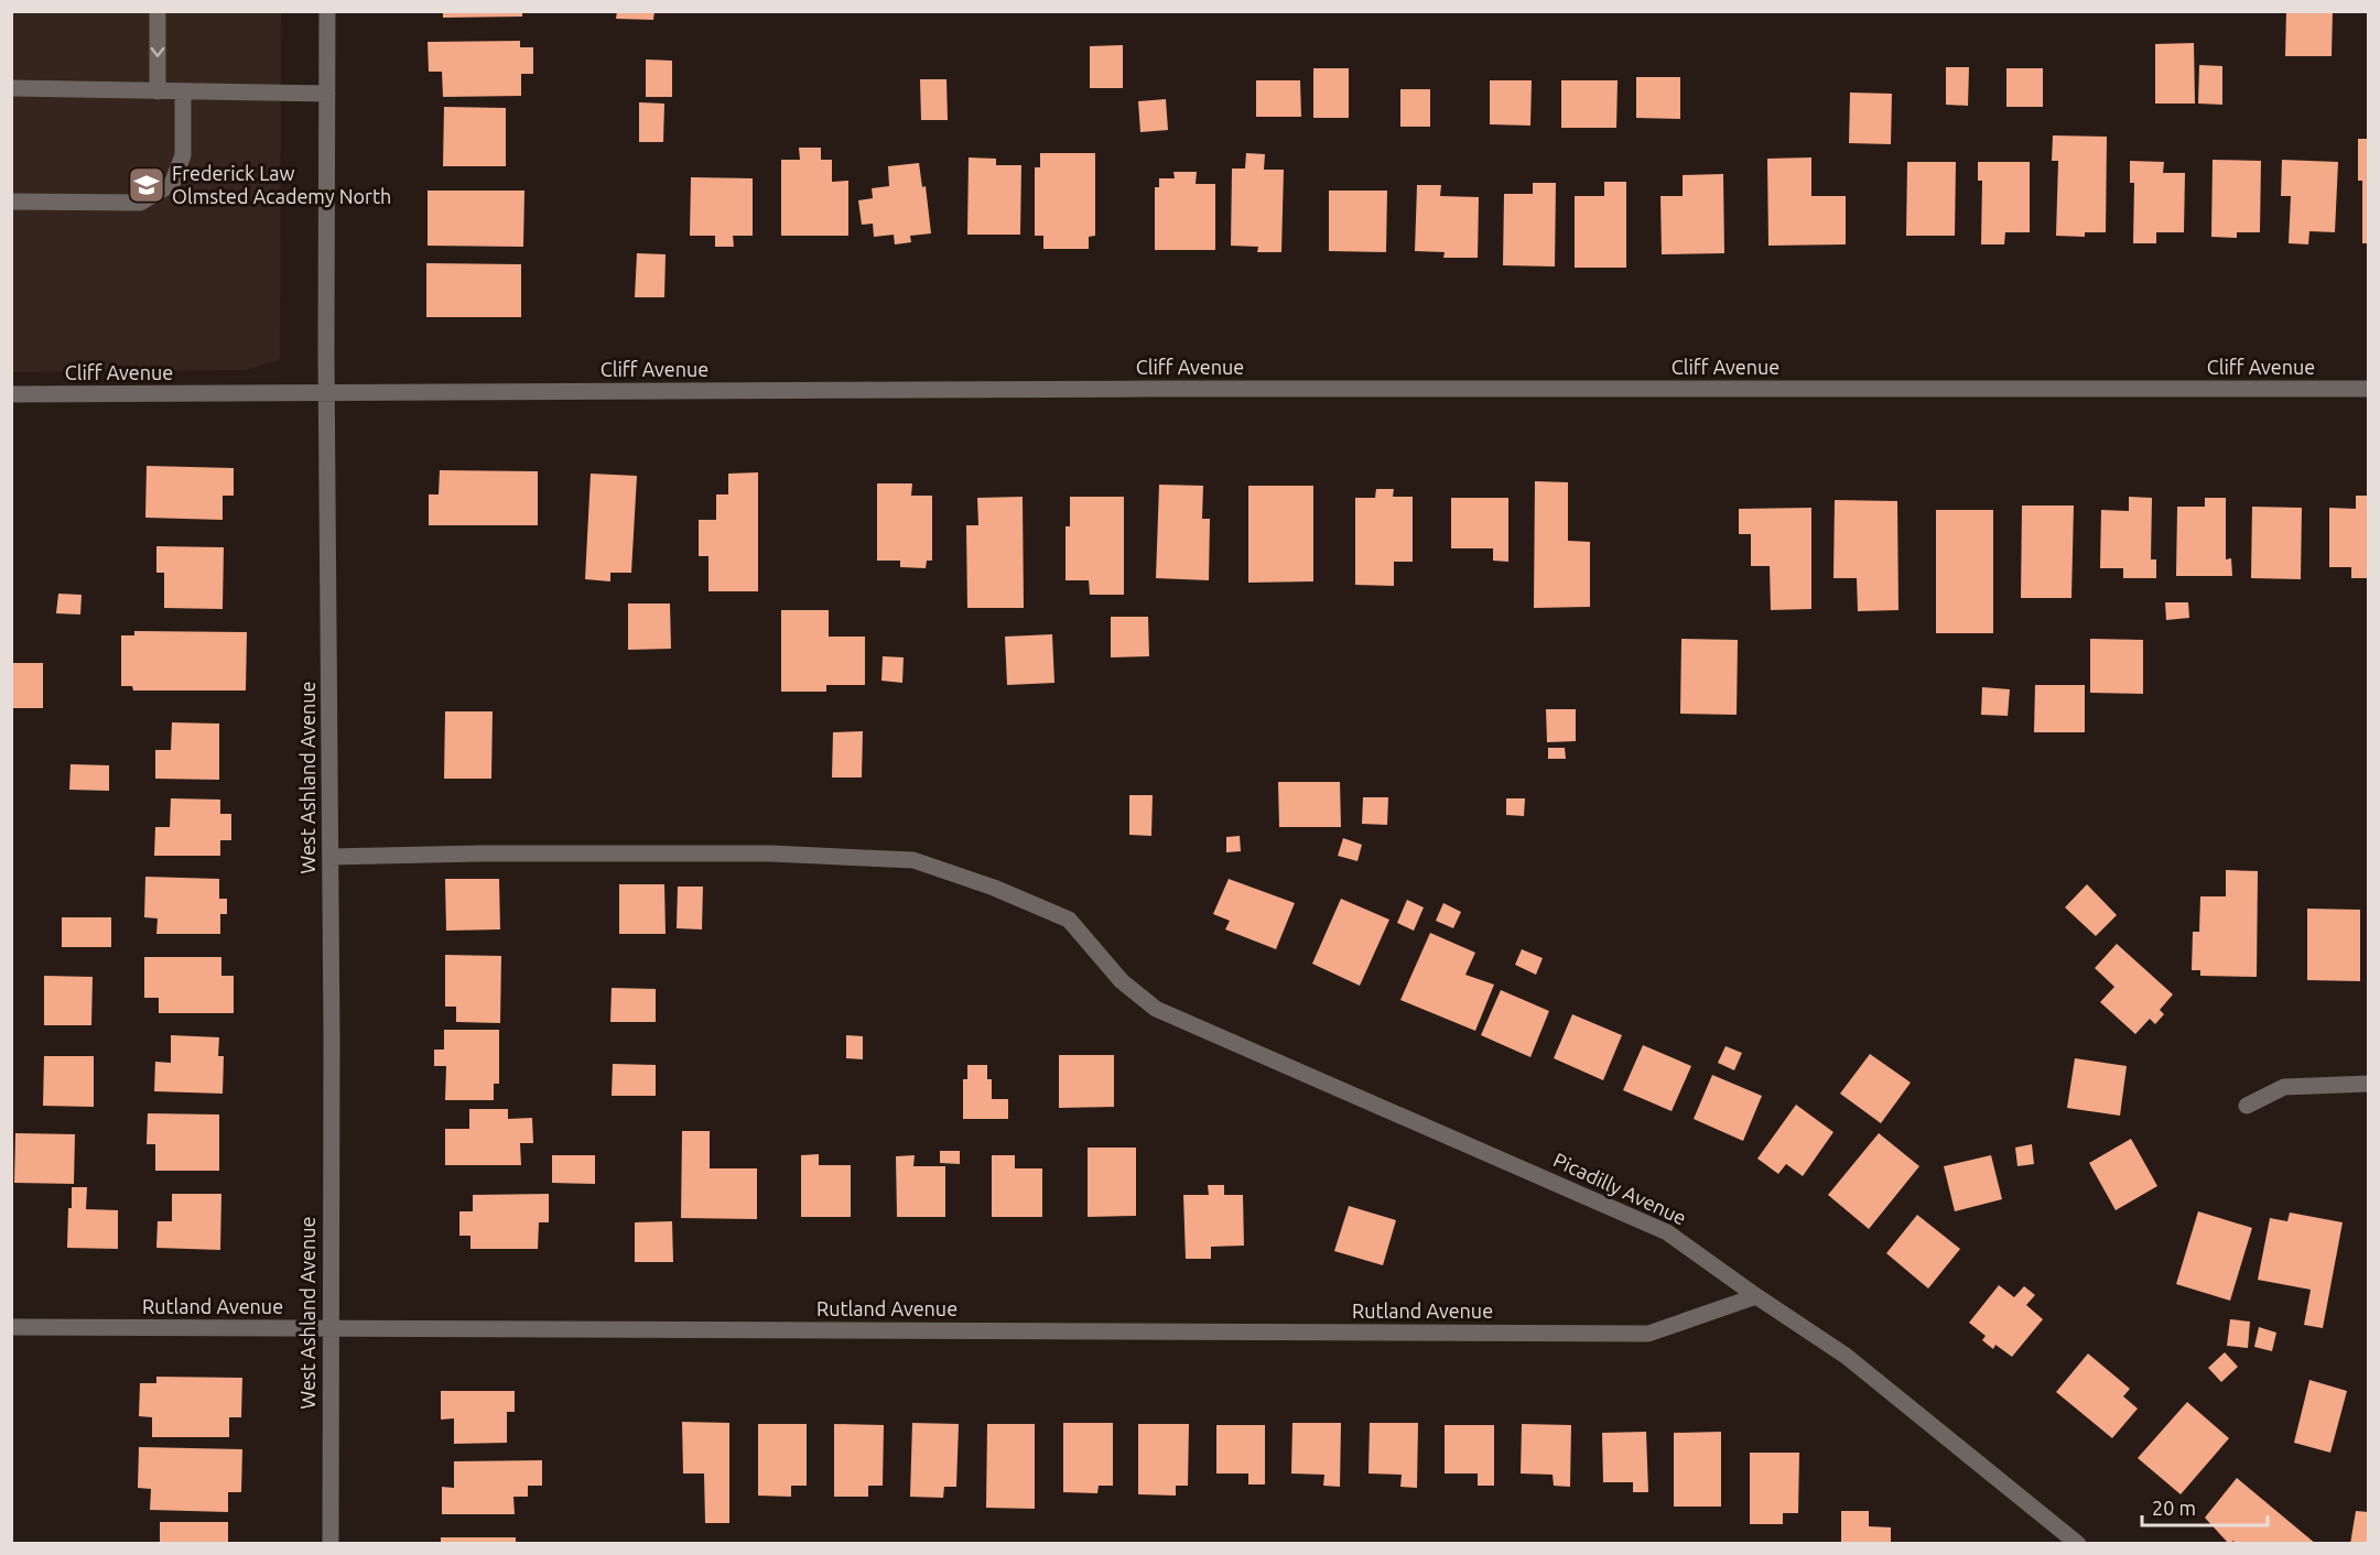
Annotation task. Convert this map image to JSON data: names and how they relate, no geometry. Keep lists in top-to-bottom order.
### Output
{
  "streets": {
    "street": [
      "Cliff Avenue",
      "West Ashland Avenue",
      "Picadilly Avenue",
      "Rutland Avenue"
    ]
  },
  "crossings": [
    ["Cliff Avenue", "West Ashland Avenue"],
    ["West Ashland Avenue", "Picadilly Avenue"],
    ["West Ashland Avenue", "Rutland Avenue"],
    ["Picadilly Avenue", "Rutland Avenue"]
  ],
  "places": {
    "school or university": ["Frederick Law Olmsted Academy North"]
  },
  "scale_bar": "20 m"
}
